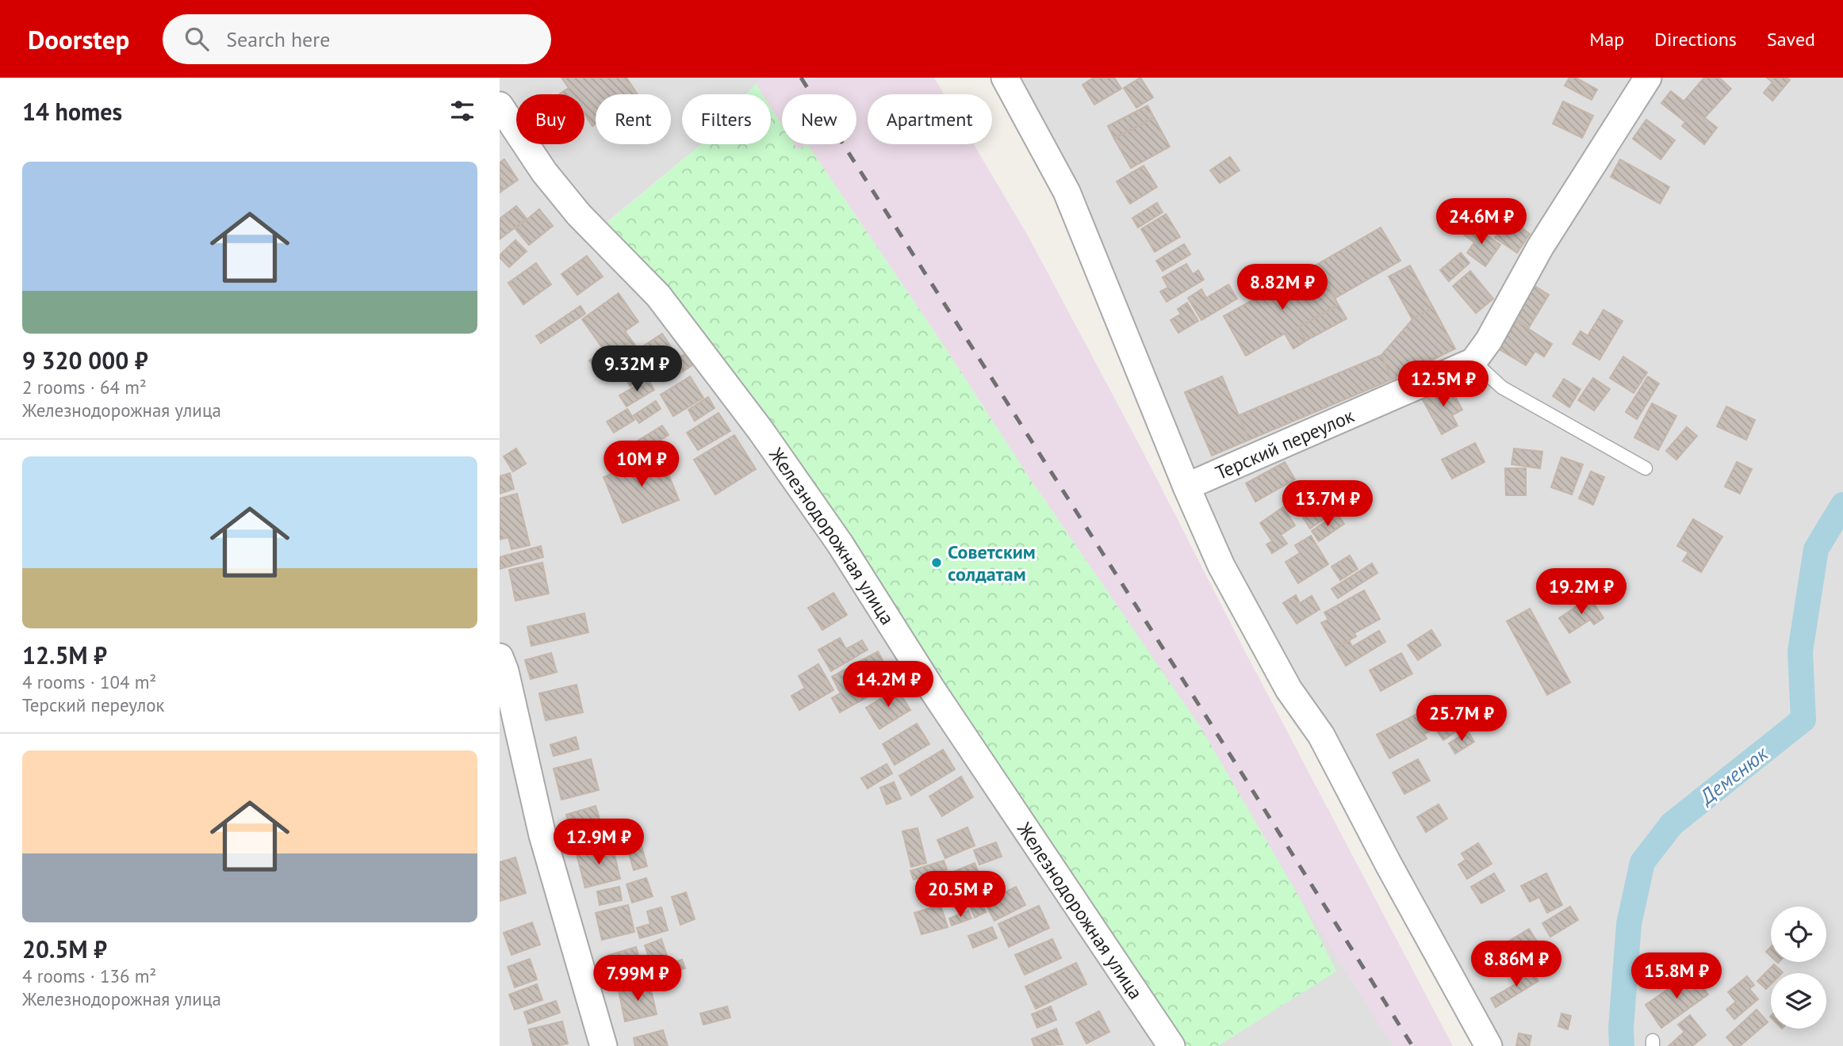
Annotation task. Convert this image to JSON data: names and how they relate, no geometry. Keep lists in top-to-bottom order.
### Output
{
  "streets": {
    "street": ["Терский переулок", "Железнодорожная улица"]
  },
  "water": ["Деменюк"],
  "places": ["Советским солдатам"],
  "page": {
    "header": "Doorstep",
    "search": "Search here",
    "nav": ["Map", "Directions", "Saved"],
    "heading": "14 homes",
    "chip": [
      "Buy",
      "Rent",
      "Filters",
      "New",
      "Apartment"
    ],
    "list": [
      {
        "name": "9 320 000 ₽",
        "note": "2 rooms · 64 m² · Железнодорожная улица"
      },
      {
        "name": "12.5M ₽",
        "note": "4 rooms · 104 m² · Терский переулок"
      },
      {
        "name": "20.5M ₽",
        "note": "4 rooms · 136 m² · Железнодорожная улица"
      }
    ],
    "price": [
      "24.6M ₽",
      "8.82M ₽",
      "9.32M ₽",
      "12.5M ₽",
      "10M ₽",
      "13.7M ₽",
      "19.2M ₽",
      "14.2M ₽",
      "25.7M ₽",
      "12.9M ₽",
      "20.5M ₽",
      "8.86M ₽",
      "15.8M ₽",
      "7.99M ₽"
    ]
  }
}
